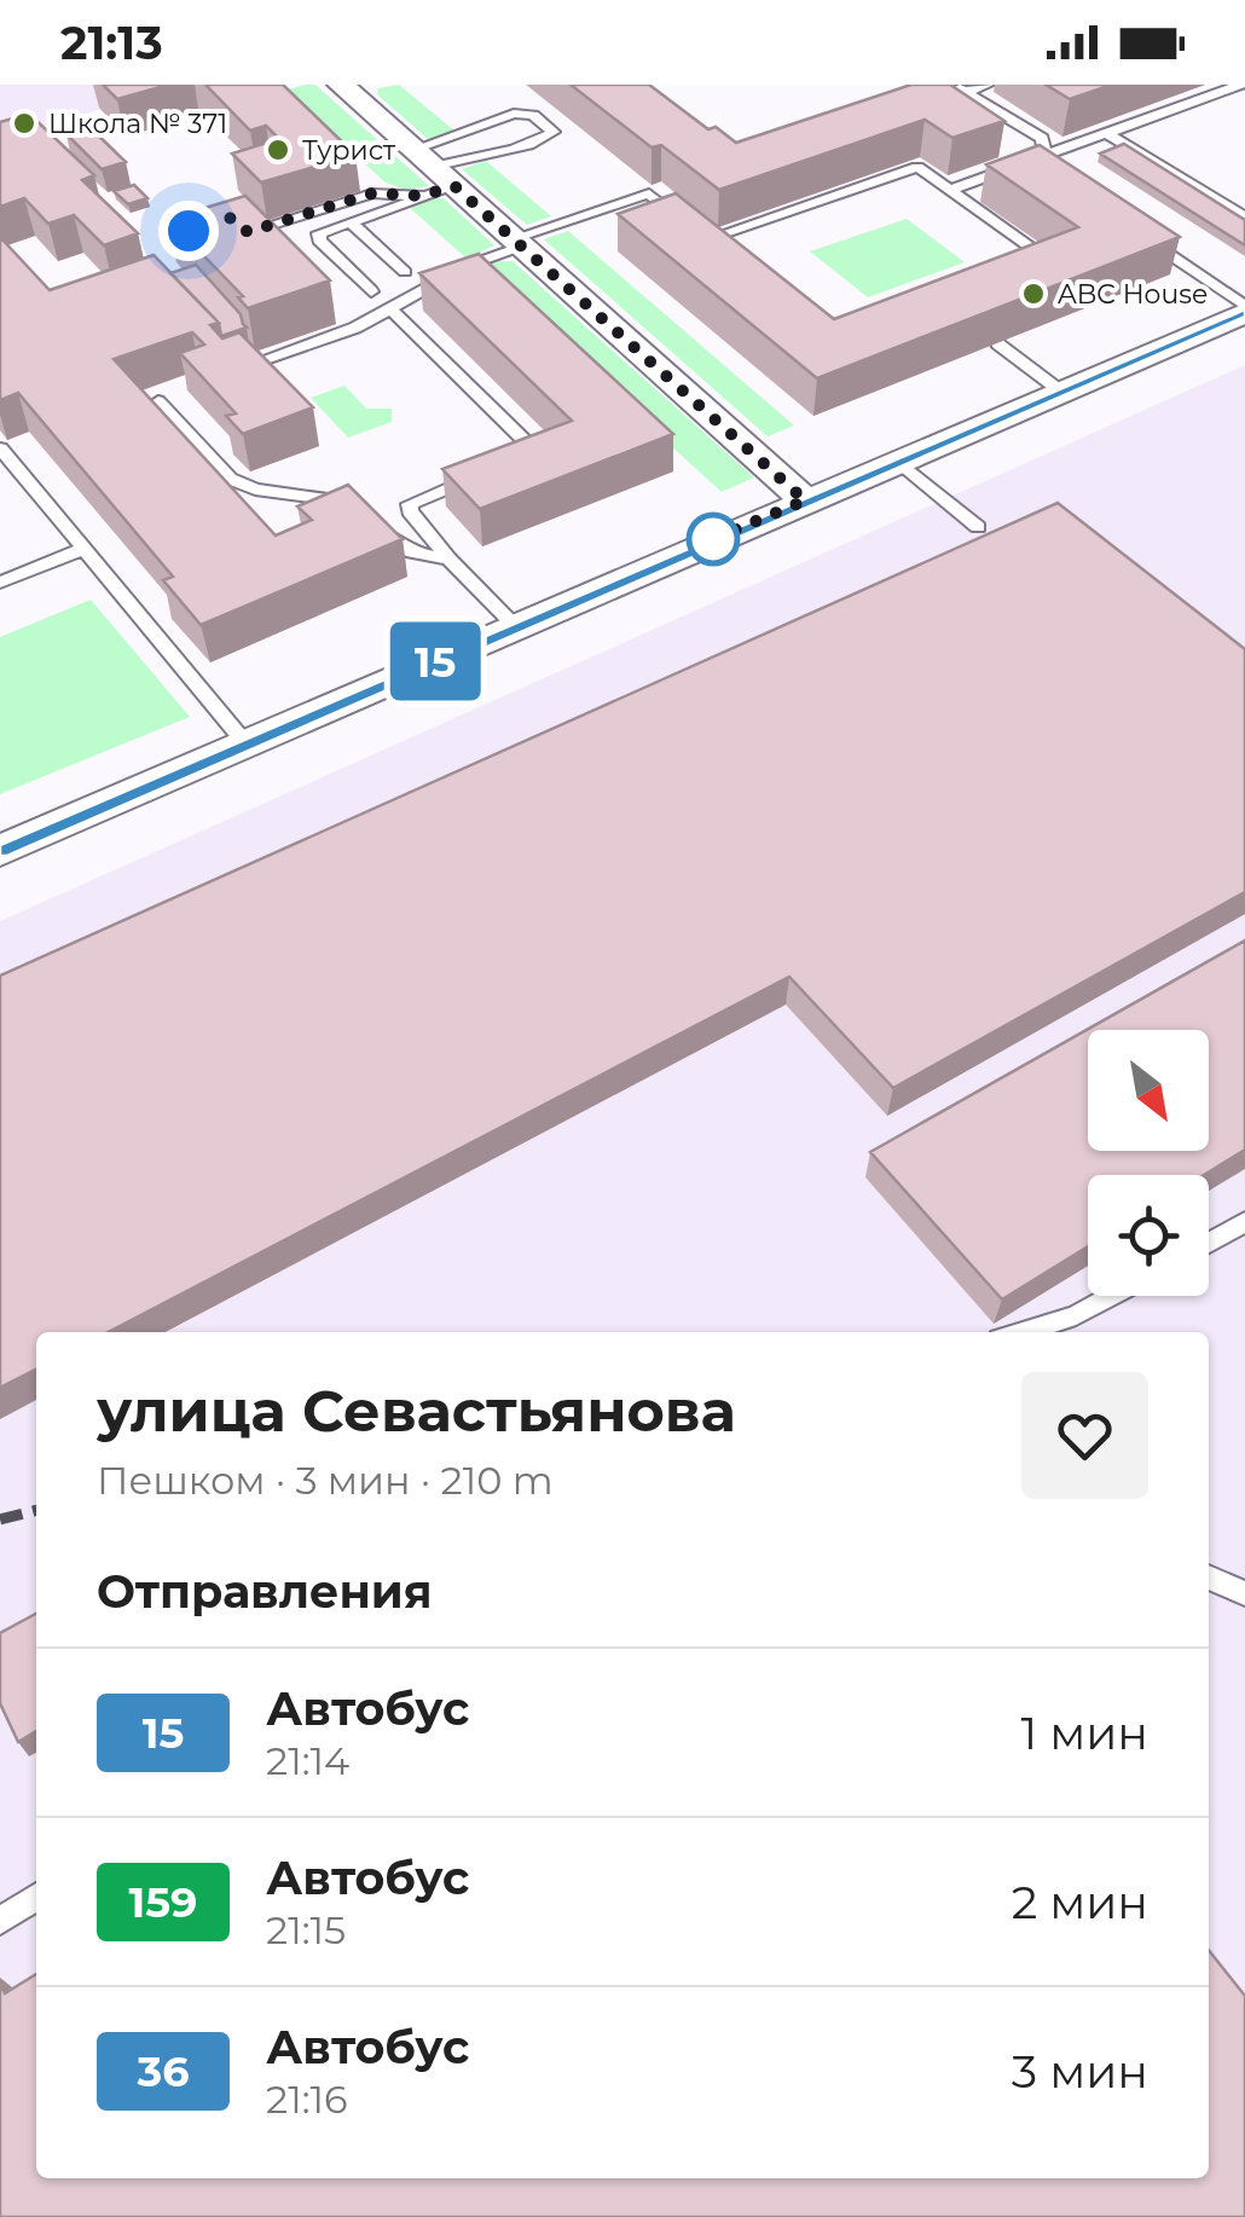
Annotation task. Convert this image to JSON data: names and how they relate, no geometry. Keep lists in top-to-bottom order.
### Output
{
  "places": ["Школа № 371", "Турист", "ABC House"],
  "lines": ["bus line 15"],
  "north": "bottom right",
  "page": {
    "status": "21:13",
    "on_map": "15",
    "heading": [
      ["улица Севастьянова", "Пешком · 3 мин · 210 m"],
      "Отправления"
    ],
    "list": [
      {
        "mark": "15",
        "name": "Автобус",
        "note": "21:14",
        "value": "1 мин"
      },
      {
        "mark": "159",
        "name": "Автобус",
        "note": "21:15",
        "value": "2 мин"
      },
      {
        "mark": "36",
        "name": "Автобус",
        "note": "21:16",
        "value": "3 мин"
      }
    ]
  }
}
